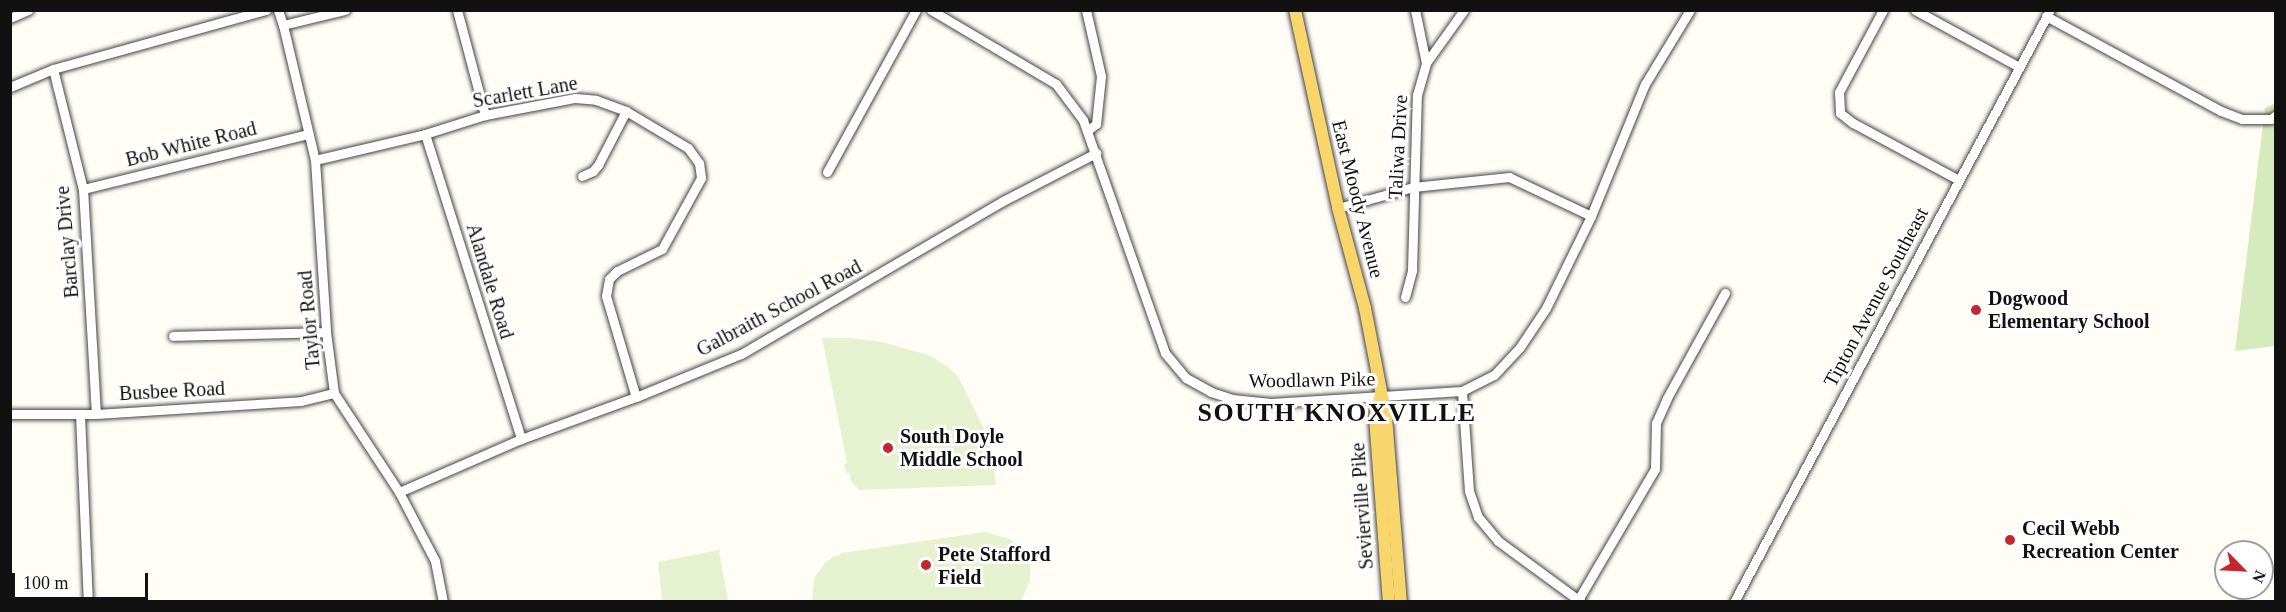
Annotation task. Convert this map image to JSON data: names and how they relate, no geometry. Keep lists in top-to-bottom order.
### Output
{
  "streets": {
    "main road": ["East Moody Avenue", "Sevierville Pike"],
    "street": [
      "Scarlett Lane",
      "Bob White Road",
      "Taliwa Drive",
      "Barclay Drive",
      "Alandale Road",
      "Tipton Avenue Southeast",
      "Galbraith School Road",
      "Taylor Road",
      "Woodlawn Pike",
      "Busbee Road"
    ]
  },
  "crossings": [
    ["Scarlett Lane", "Alandale Road"],
    ["Scarlett Lane", "Galbraith School Road"],
    ["Scarlett Lane", "Taylor Road"],
    ["Bob White Road", "Barclay Drive"],
    ["Bob White Road", "Taylor Road"],
    ["East Moody Avenue", "Woodlawn Pike"],
    ["East Moody Avenue", "Sevierville Pike"],
    ["Barclay Drive", "Busbee Road"],
    ["Alandale Road", "Galbraith School Road"],
    ["Galbraith School Road", "Taylor Road"],
    ["Galbraith School Road", "Woodlawn Pike"],
    ["Taylor Road", "Busbee Road"],
    ["Woodlawn Pike", "Sevierville Pike"]
  ],
  "districts": ["SOUTH KNOXVILLE"],
  "places": [
    "Dogwood Elementary School",
    "South Doyle Middle School",
    "Cecil Webb Recreation Center",
    "Pete Stafford Field"
  ],
  "scale_bar": "100 m",
  "north": "bottom right"
}
